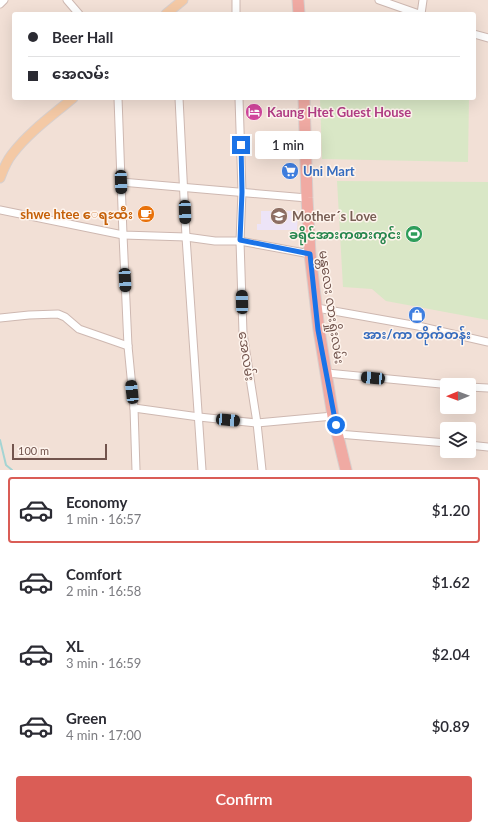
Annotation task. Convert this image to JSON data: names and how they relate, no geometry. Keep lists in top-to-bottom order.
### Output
{
  "streets": {
    "highway": ["မန္တလေး လားရှိုးလမ်း"],
    "street": ["အေလမ်း"]
  },
  "places": {
    "hotel": ["Kaung Htet Guest House"],
    "supermarket": ["Uni Mart"],
    "cafe": ["shwe htee ေရႊထီး"],
    "school or university": ["Mother´s Love"],
    "sports": ["ခရိုင်အားကစားကွင်း"],
    "shop": ["အား/ကာ တိုက်တန်း"]
  },
  "scale_bar": "100 m",
  "north": "left",
  "page": {
    "banner": ["Beer Hall", "အေလမ်း"],
    "bubble": "1 min",
    "scale": "100 m",
    "list": [
      {
        "name": "Economy",
        "note": "1 min · 16:57",
        "value": "$1.20"
      },
      {
        "name": "Comfort",
        "note": "2 min · 16:58",
        "value": "$1.62"
      },
      {
        "name": "XL",
        "note": "3 min · 16:59",
        "value": "$2.04"
      },
      {
        "name": "Green",
        "note": "4 min · 17:00",
        "value": "$0.89"
      }
    ],
    "buttons": "Confirm"
  }
}
